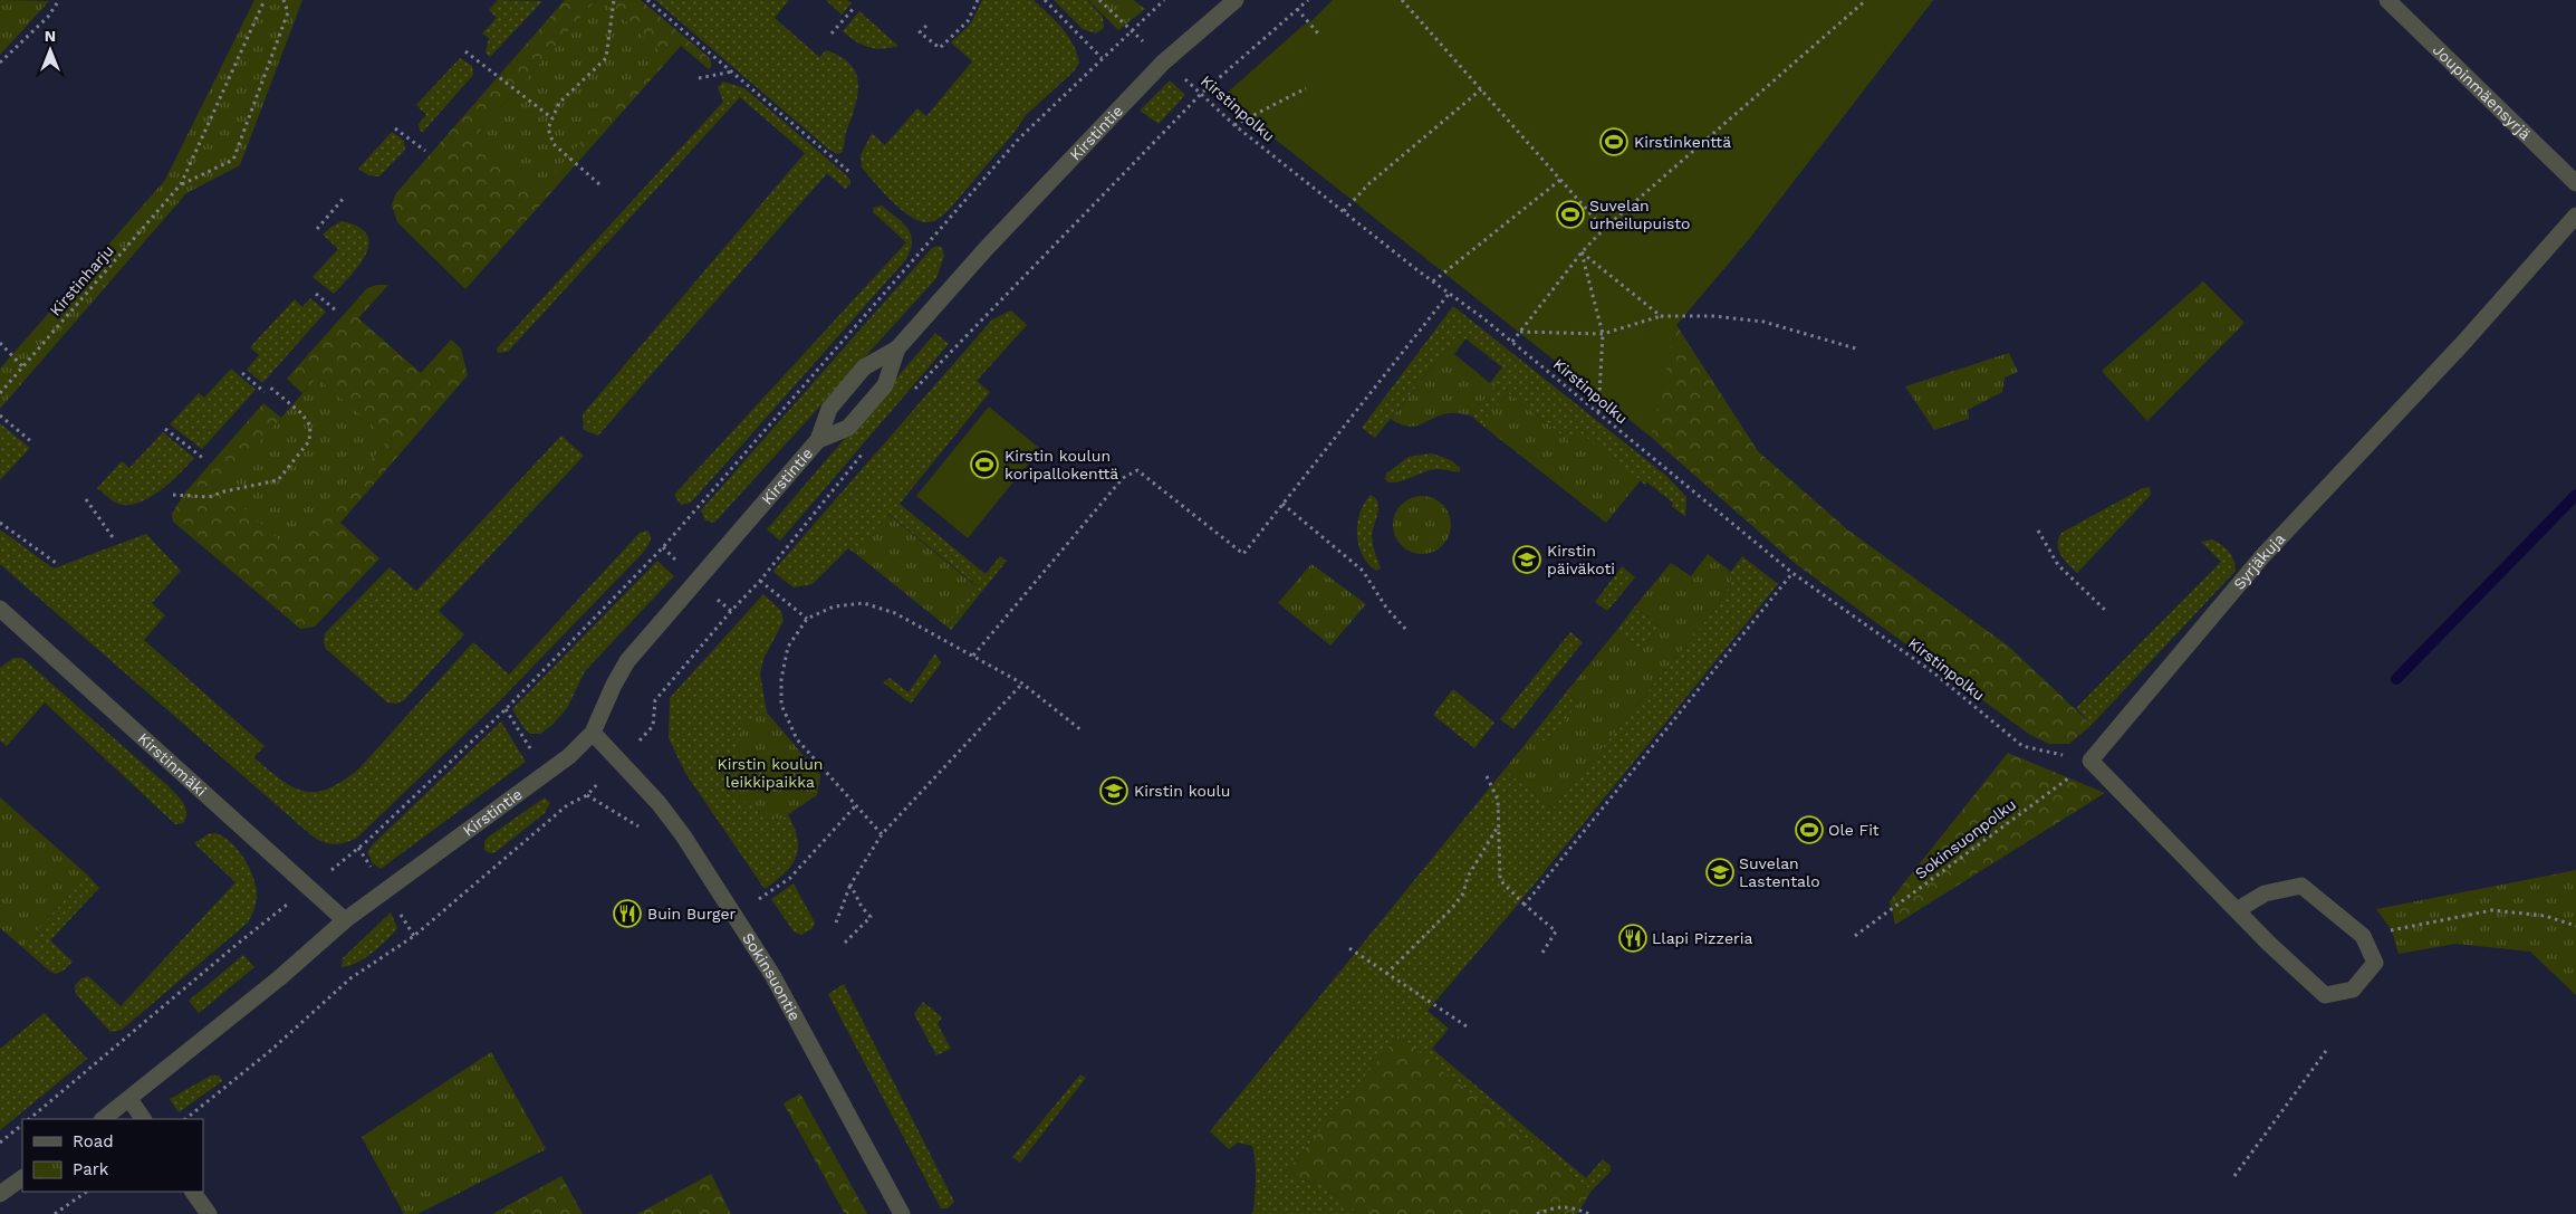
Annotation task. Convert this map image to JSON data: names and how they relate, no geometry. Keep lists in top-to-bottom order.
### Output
{
  "streets": {
    "street": [
      "Joupinmäensyrjä",
      "Kirstintie",
      "Syrjäkuja",
      "Kirstinmäki",
      "Sokinsuontie"
    ],
    "path": ["Kirstinpolku", "Kirstinharju", "Sokinsuonpolku"]
  },
  "crossings": [
    ["Kirstinpolku", "Kirstintie"],
    ["Kirstinpolku", "Syrjäkuja"],
    ["Kirstinpolku", "Sokinsuonpolku"],
    ["Kirstintie", "Kirstinmäki"],
    ["Kirstintie", "Sokinsuontie"],
    ["Syrjäkuja", "Sokinsuonpolku"]
  ],
  "parks": ["Kirstin koulun leikkipaikka"],
  "places": {
    "sports": [
      "Kirstinkenttä",
      "Suvelan urheilupuisto",
      "Kirstin koulun koripallokenttä",
      "Ole Fit"
    ],
    "school or university": ["Kirstin päiväkoti", "Kirstin koulu", "Suvelan Lastentalo"],
    "restaurant": ["Buin Burger", "Llapi Pizzeria"]
  },
  "legend": ["Road", "Park"],
  "north": "top"
}
